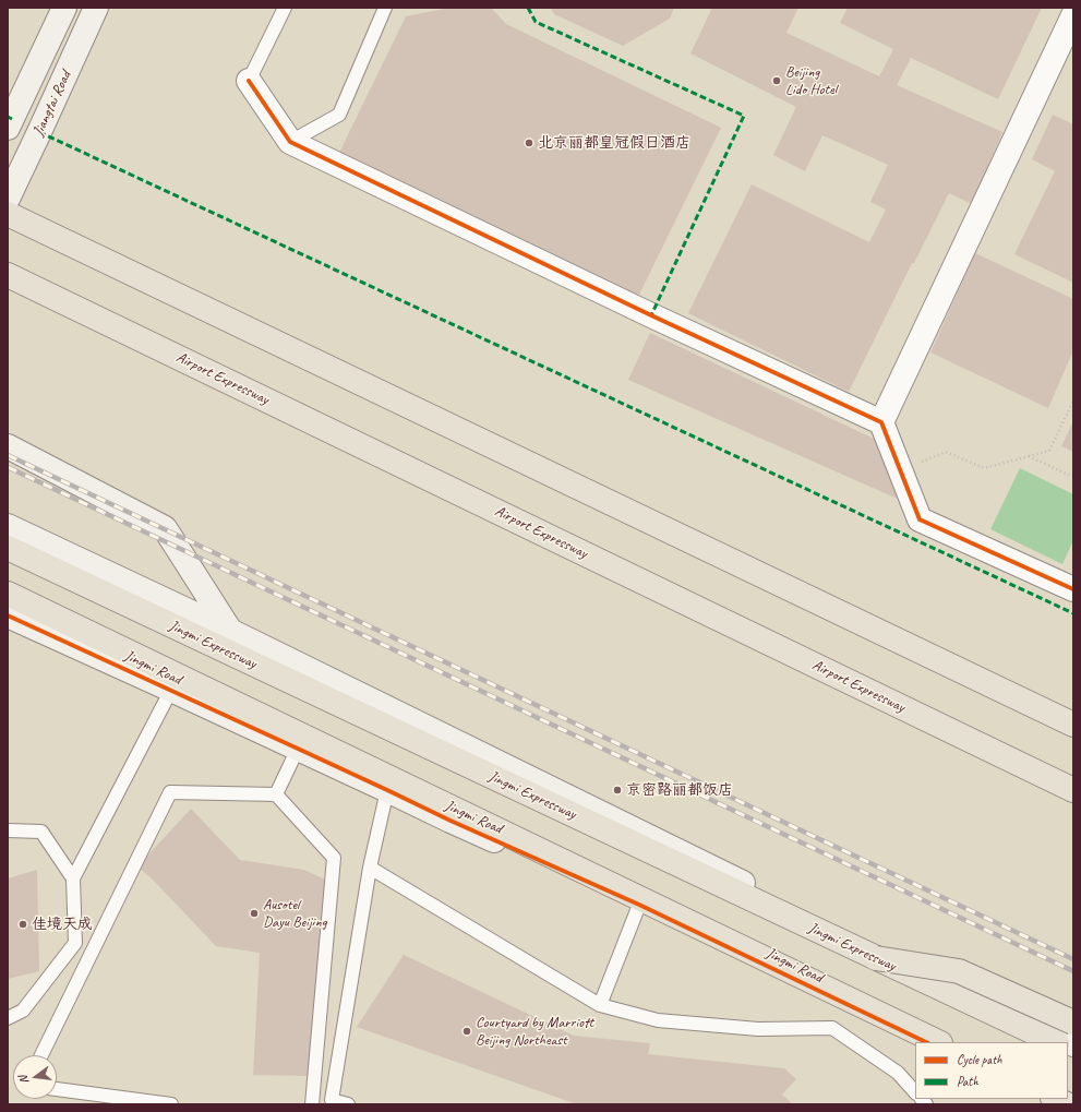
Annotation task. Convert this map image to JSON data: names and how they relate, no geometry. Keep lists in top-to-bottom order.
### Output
{
  "streets": {
    "highway": ["Airport Expressway", "Jingmi Expressway"],
    "main road": ["Jiangtai Road", "Jingmi Road"]
  },
  "places": [
    "Beijing Lido Hotel",
    "北京丽都皇冠假日酒店",
    "京密路丽都饭店",
    "Ausotel Dayu Beijing",
    "佳境天成",
    "Courtyard by Marriott Beijing Northeast"
  ],
  "legend": ["Cycle path", "Path"],
  "north": "left"
}
